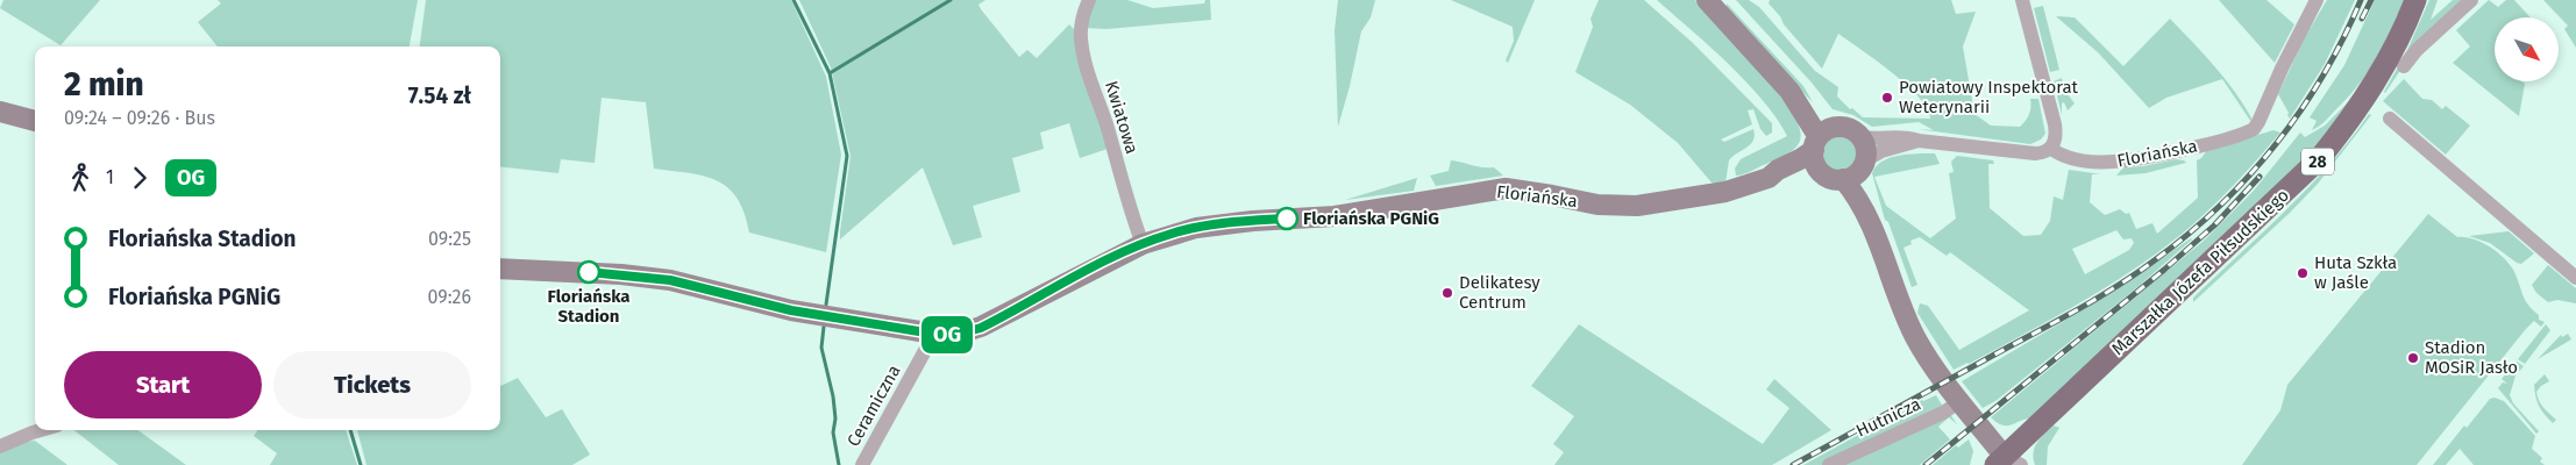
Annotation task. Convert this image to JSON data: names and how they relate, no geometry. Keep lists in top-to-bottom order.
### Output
{
  "streets": {
    "main road": ["28", "Marszałka Józefa Piłsudskiego"],
    "street": [
      "Kwiatowa",
      "Floriańska",
      "Ceramiczna",
      "Hutnicza"
    ]
  },
  "crossings": [
    ["Kwiatowa", "Floriańska"],
    ["Floriańska", "Ceramiczna"]
  ],
  "places": [
    "Powiatowy Inspektorat Weterynarii",
    "Floriańska PGNiG",
    "Floriańska Stadion",
    "Huta Szkła w Jaśle",
    "Delikatesy Centrum",
    "Stadion MOSiR Jasło"
  ],
  "lines": ["bus line OG"],
  "north": "bottom right",
  "page": {
    "on_map": "OG",
    "heading": ["2 min", "09:24 – 09:26 · Bus", "7.54 zł"],
    "legs": ["1", "OG"],
    "list": [
      {
        "name": "Floriańska Stadion",
        "value": "09:25"
      },
      {
        "name": "Floriańska PGNiG",
        "value": "09:26"
      }
    ],
    "buttons": ["Start", "Tickets"]
  }
}
